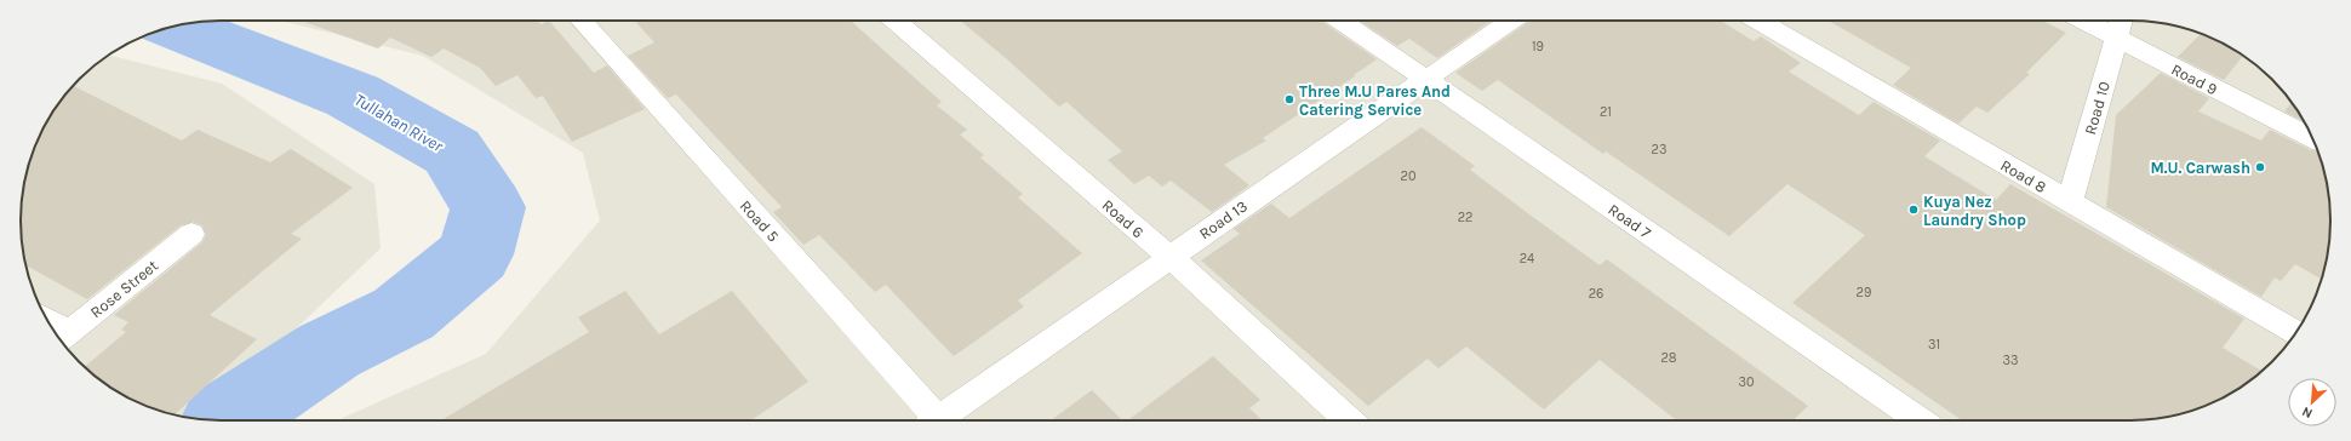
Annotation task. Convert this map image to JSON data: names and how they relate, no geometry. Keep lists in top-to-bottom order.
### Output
{
  "streets": {
    "street": [
      "Road 9",
      "Road 10",
      "Road 8",
      "Road 6",
      "Road 13",
      "Road 5",
      "Road 7",
      "Rose Street"
    ]
  },
  "crossings": [
    ["Road 9", "Road 10"],
    ["Road 10", "Road 8"],
    ["Road 6", "Road 13"],
    ["Road 13", "Road 7"]
  ],
  "water": ["Tullahan River"],
  "places": ["Three M.U Pares And Catering Service", "M.U. Carwash", "Kuya Nez Laundry Shop"],
  "house_numbers": [
    "19",
    "21",
    "23",
    "20",
    "22",
    "24",
    "29",
    "26",
    "31",
    "28",
    "33",
    "30"
  ],
  "north": "bottom left"
}
